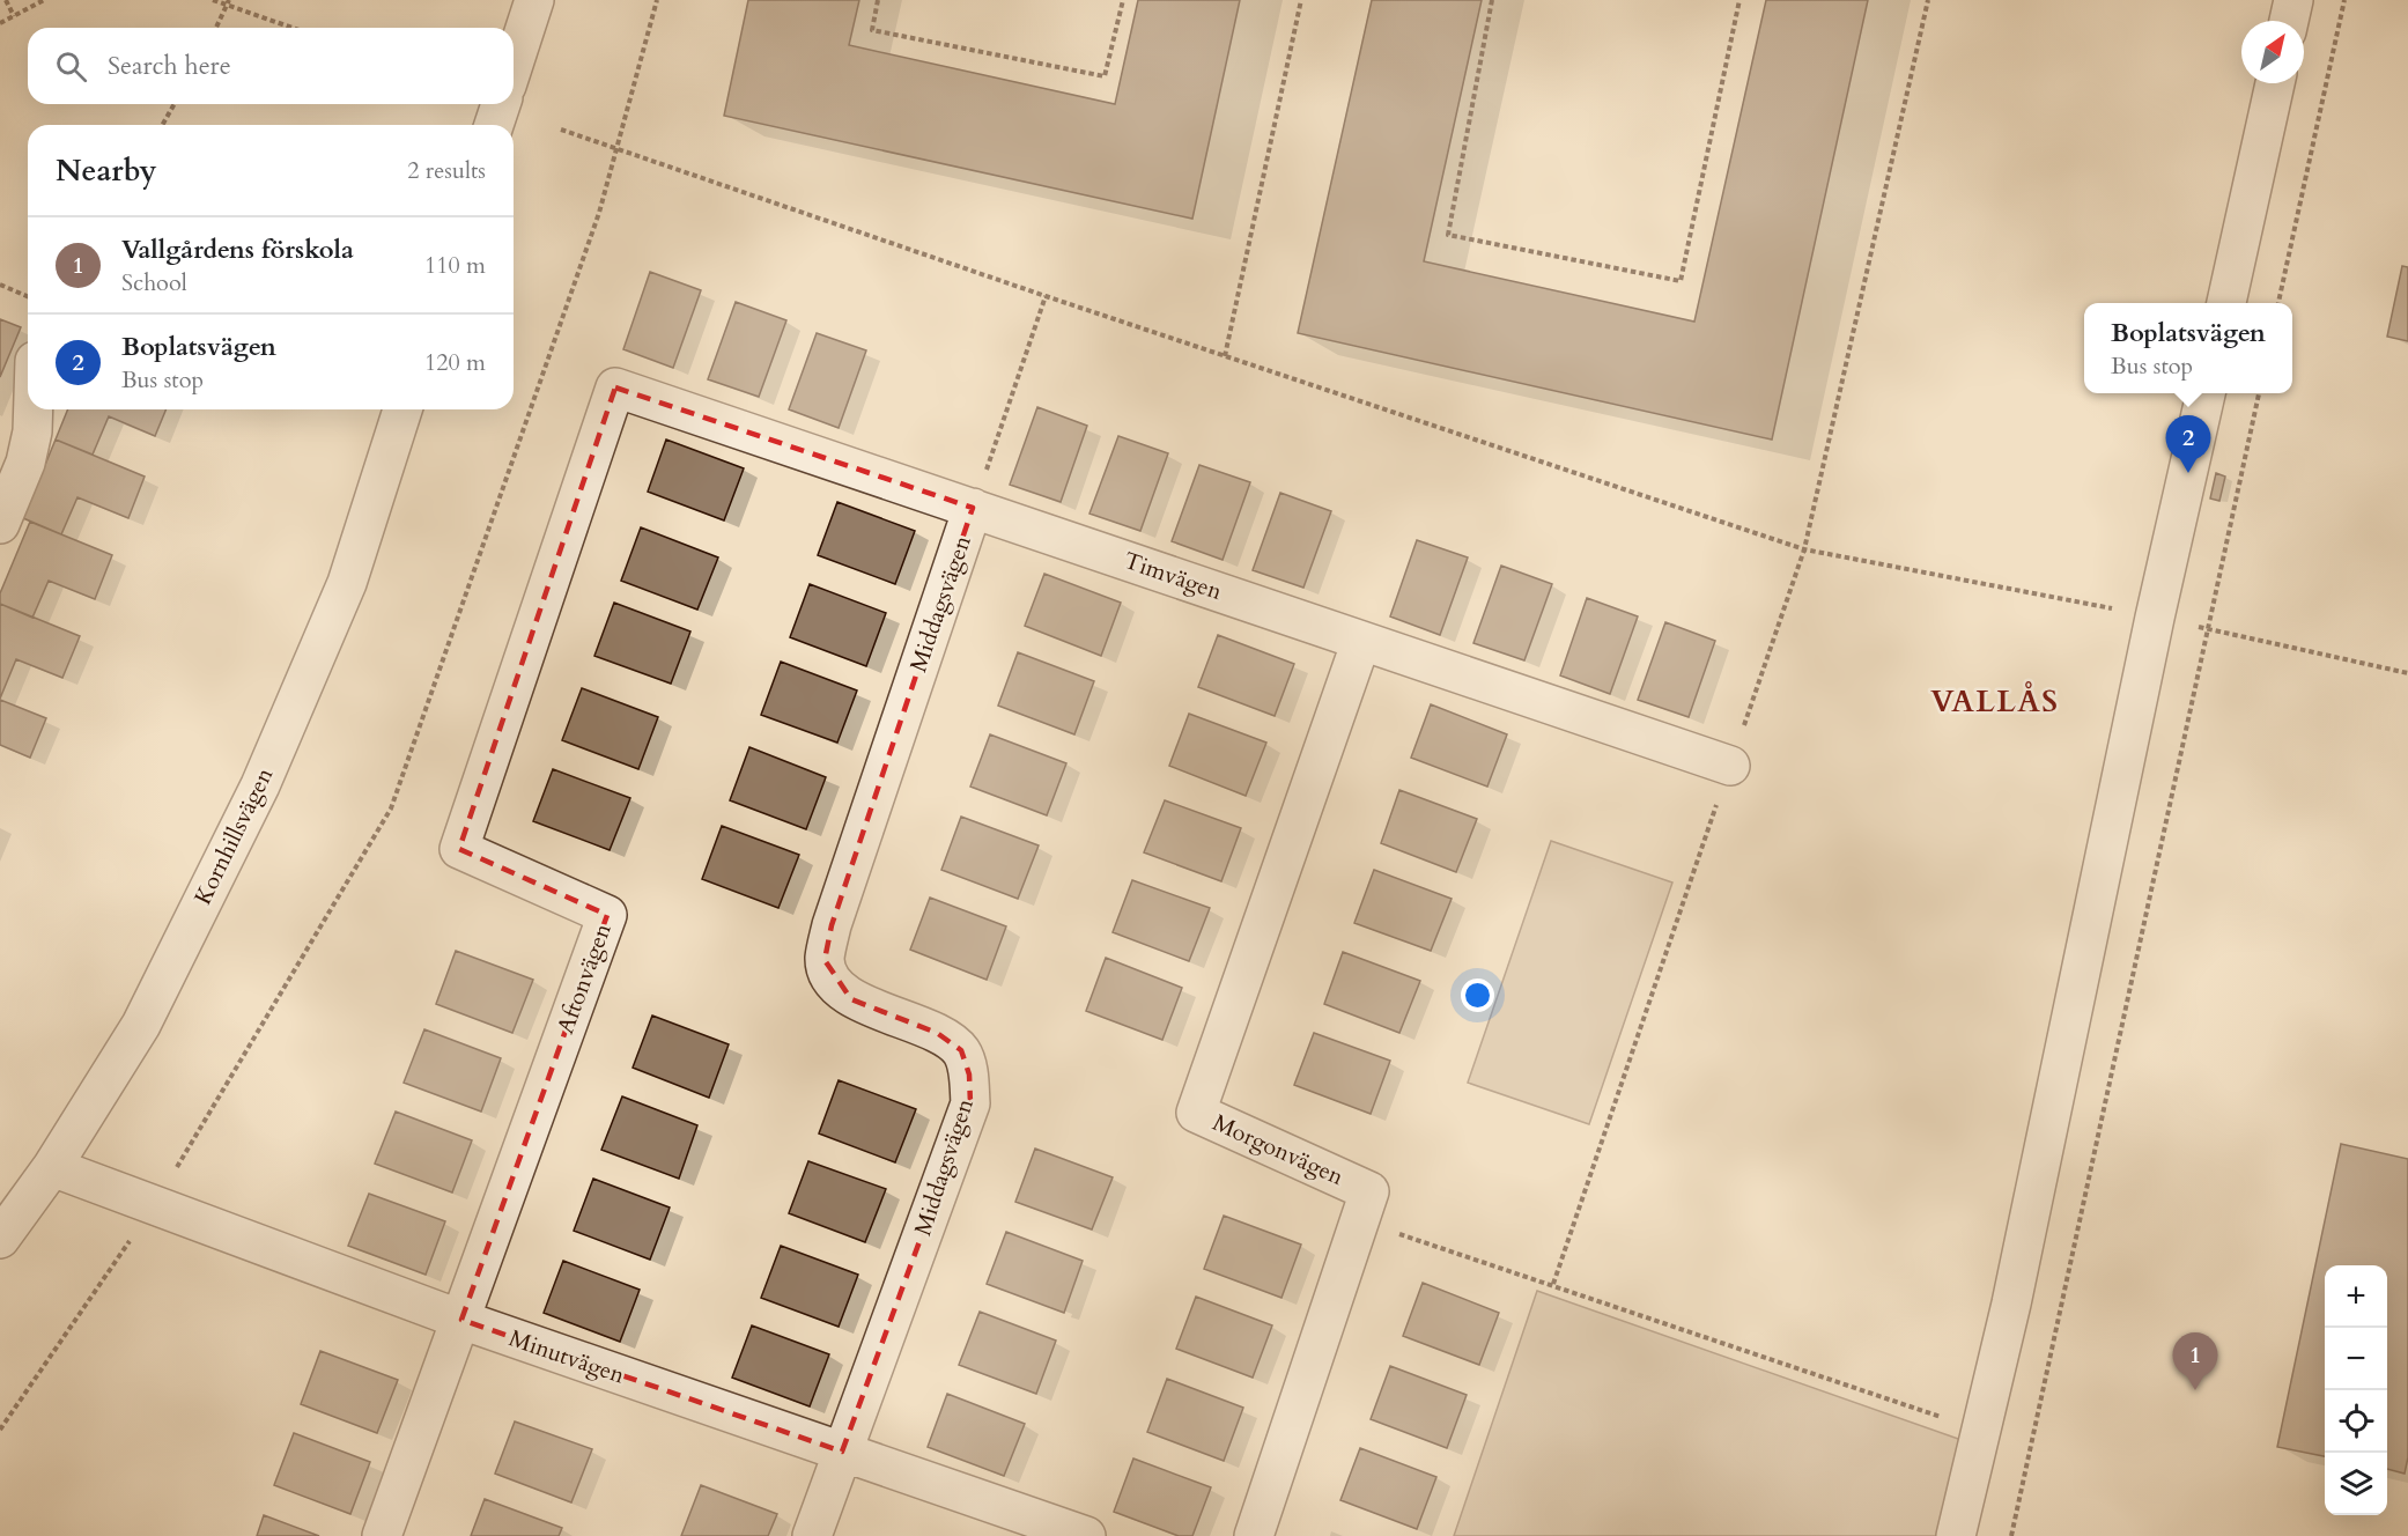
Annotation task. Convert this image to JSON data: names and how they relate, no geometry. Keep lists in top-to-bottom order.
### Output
{
  "streets": {
    "street": [
      "Timvägen",
      "Middagsvägen",
      "Kornhillsvägen",
      "Aftonvägen",
      "Morgonvägen",
      "Minutvägen"
    ]
  },
  "crossings": [
    ["Timvägen", "Middagsvägen"],
    ["Timvägen", "Aftonvägen"],
    ["Timvägen", "Morgonvägen"],
    ["Middagsvägen", "Minutvägen"],
    ["Kornhillsvägen", "Minutvägen"],
    ["Aftonvägen", "Minutvägen"]
  ],
  "districts": ["VALLÅS"],
  "north": "top right",
  "page": {
    "search": "Search here",
    "heading": ["Nearby", "2 results"],
    "list": [
      {
        "mark": "1",
        "name": "Vallgårdens förskola",
        "note": "School",
        "value": "110 m"
      },
      {
        "mark": "2",
        "name": "Boplatsvägen",
        "note": "Bus stop",
        "value": "120 m"
      }
    ],
    "popup": ["Boplatsvägen", "Bus stop"],
    "pins": ["2", "1"],
    "map_buttons": ["+", "−"]
  }
}
